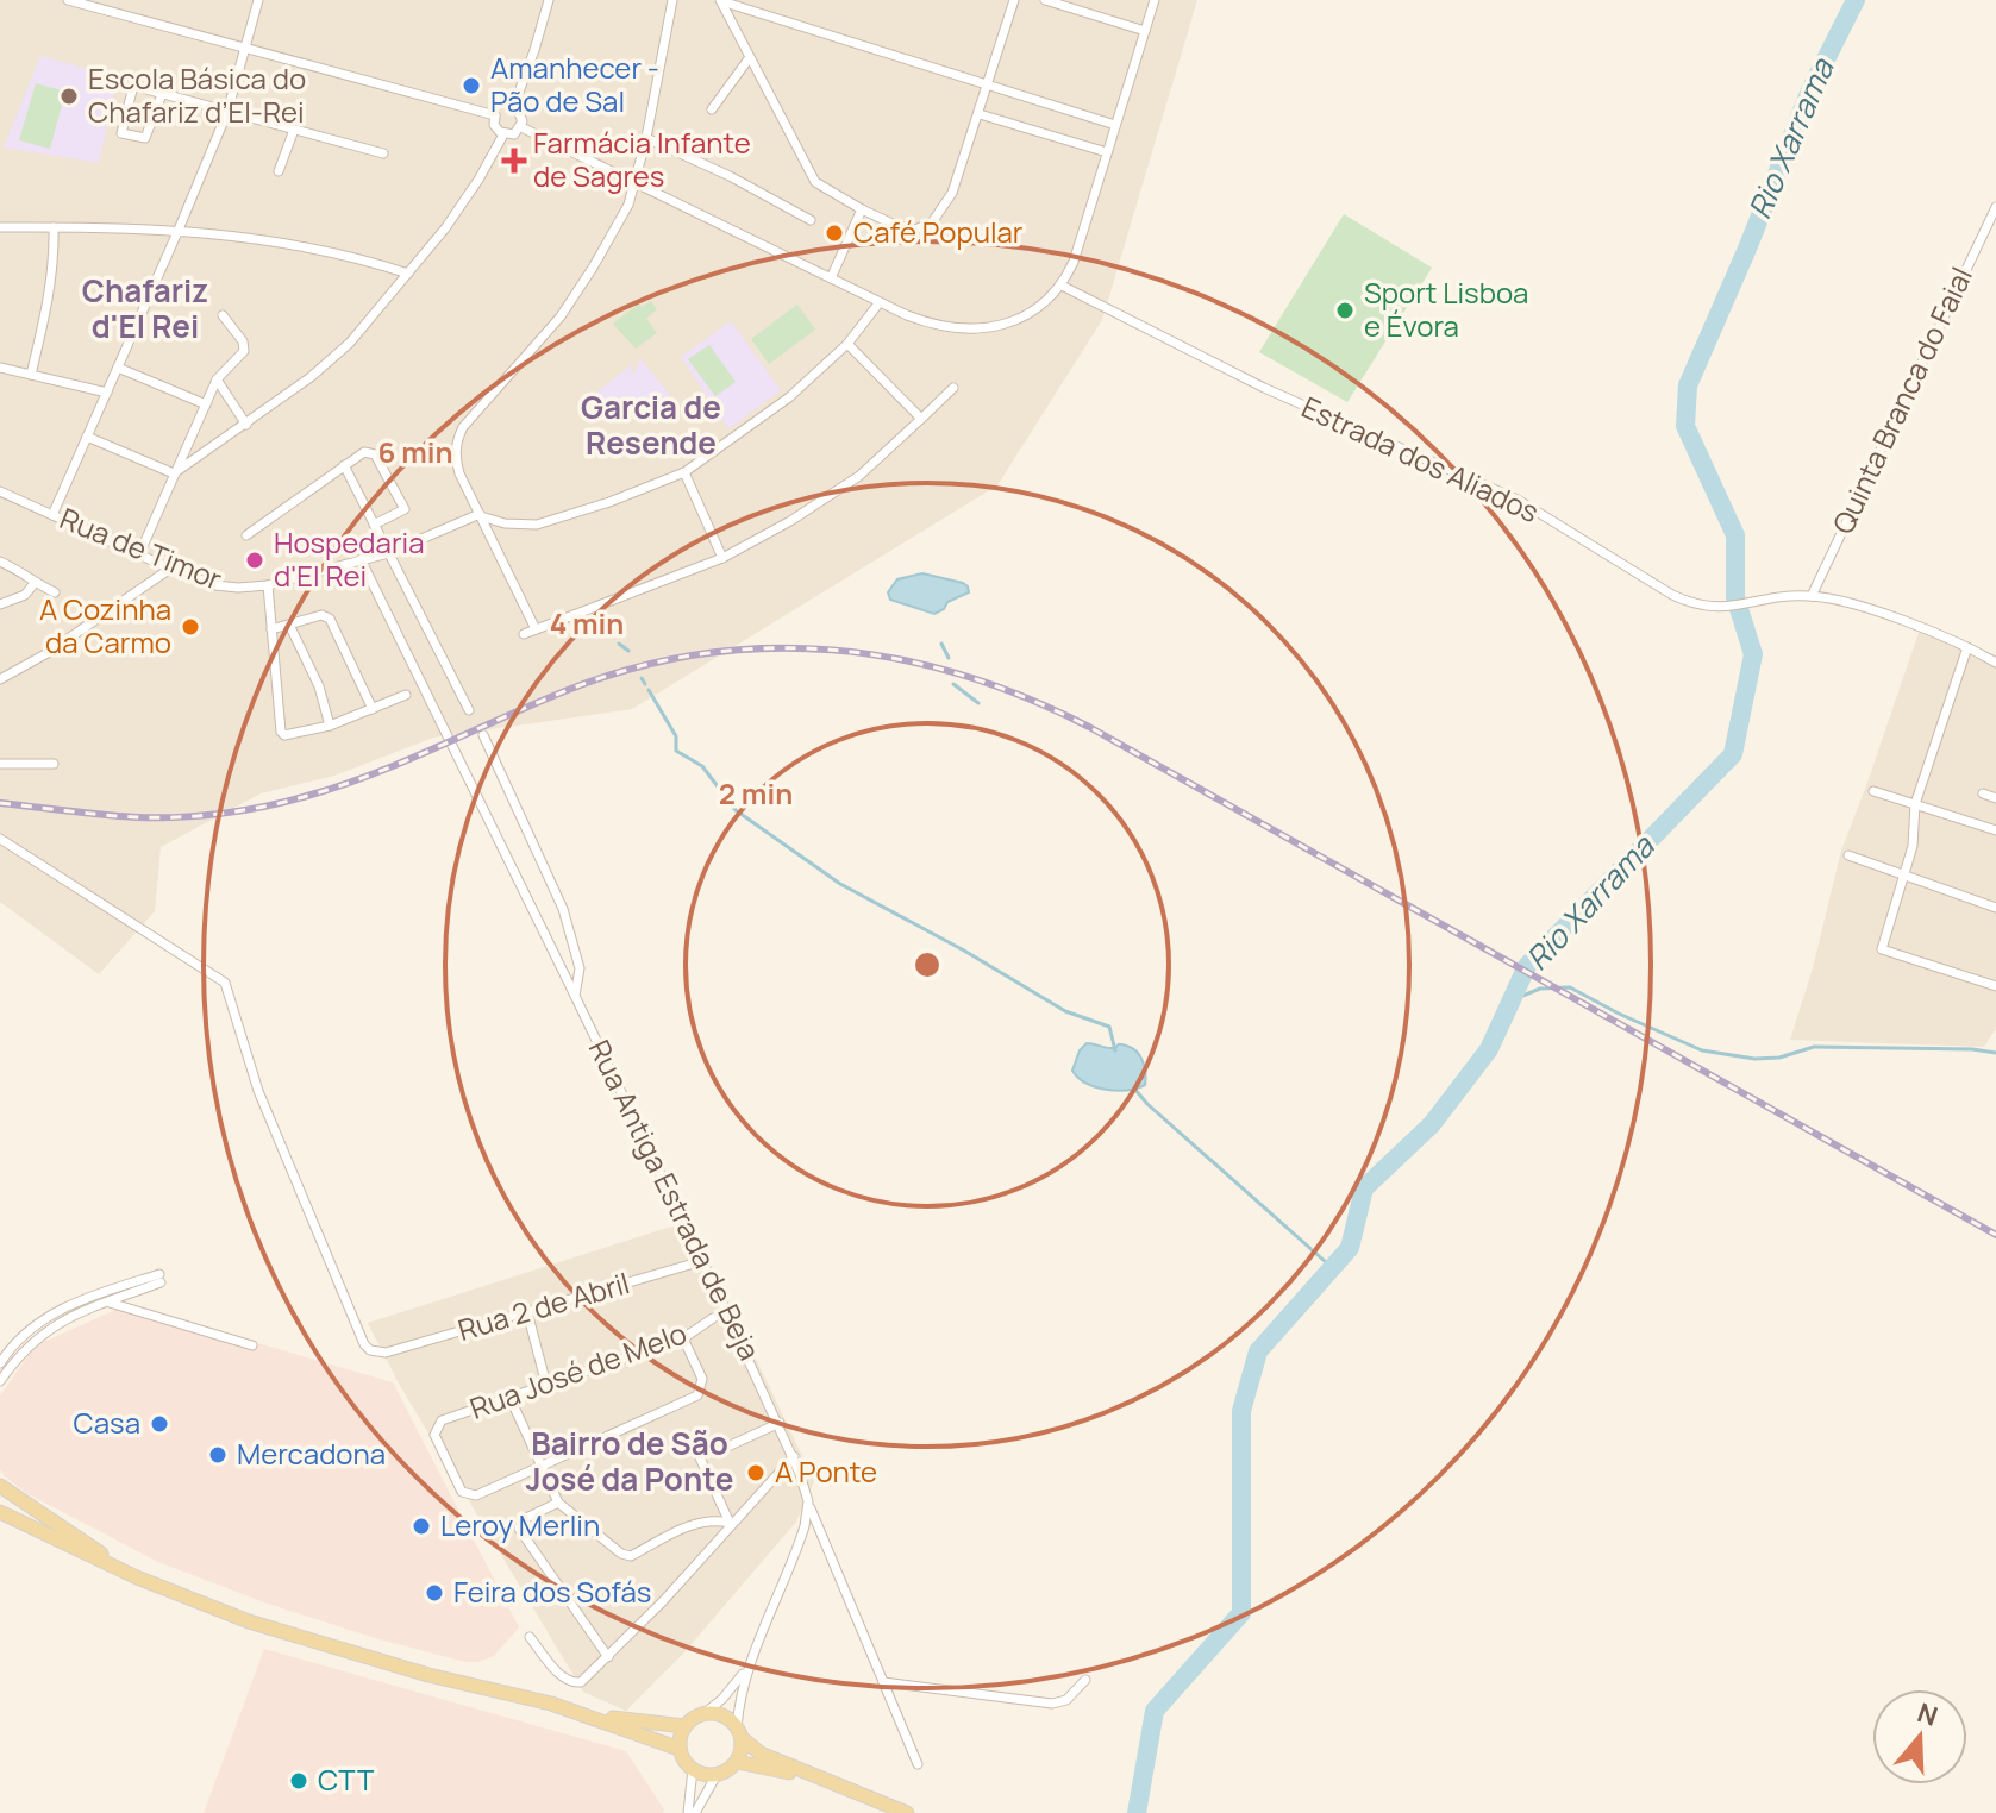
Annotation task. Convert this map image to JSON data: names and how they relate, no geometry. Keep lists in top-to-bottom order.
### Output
{
  "streets": {
    "street": [
      "Quinta Branca do Faial",
      "Estrada dos Aliados",
      "Rua de Timor",
      "Rua Antiga Estrada de Beja",
      "Rua 2 de Abril",
      "Rua José de Melo"
    ]
  },
  "crossings": [
    ["Quinta Branca do Faial", "Estrada dos Aliados"],
    ["Rua Antiga Estrada de Beja", "Rua 2 de Abril"]
  ],
  "districts": ["Chafariz d'El Rei", "Garcia de Resende", "Bairro de São José da Ponte"],
  "water": ["Rio Xarrama"],
  "places": {
    "other": [
      "Amanhecer - Pão de Sal",
      "Escola Básica do Chafariz d’El-Rei",
      "Café Popular",
      "Sport Lisboa e Évora",
      "Hospedaria d'El Rei",
      "A Cozinha da Carmo",
      "Casa",
      "Mercadona",
      "A Ponte",
      "Leroy Merlin",
      "Feira dos Sofás",
      "CTT"
    ],
    "health": ["Farmácia Infante de Sagres"]
  },
  "north": "top",
  "rings": ["6 min", "4 min", "2 min"]
}
